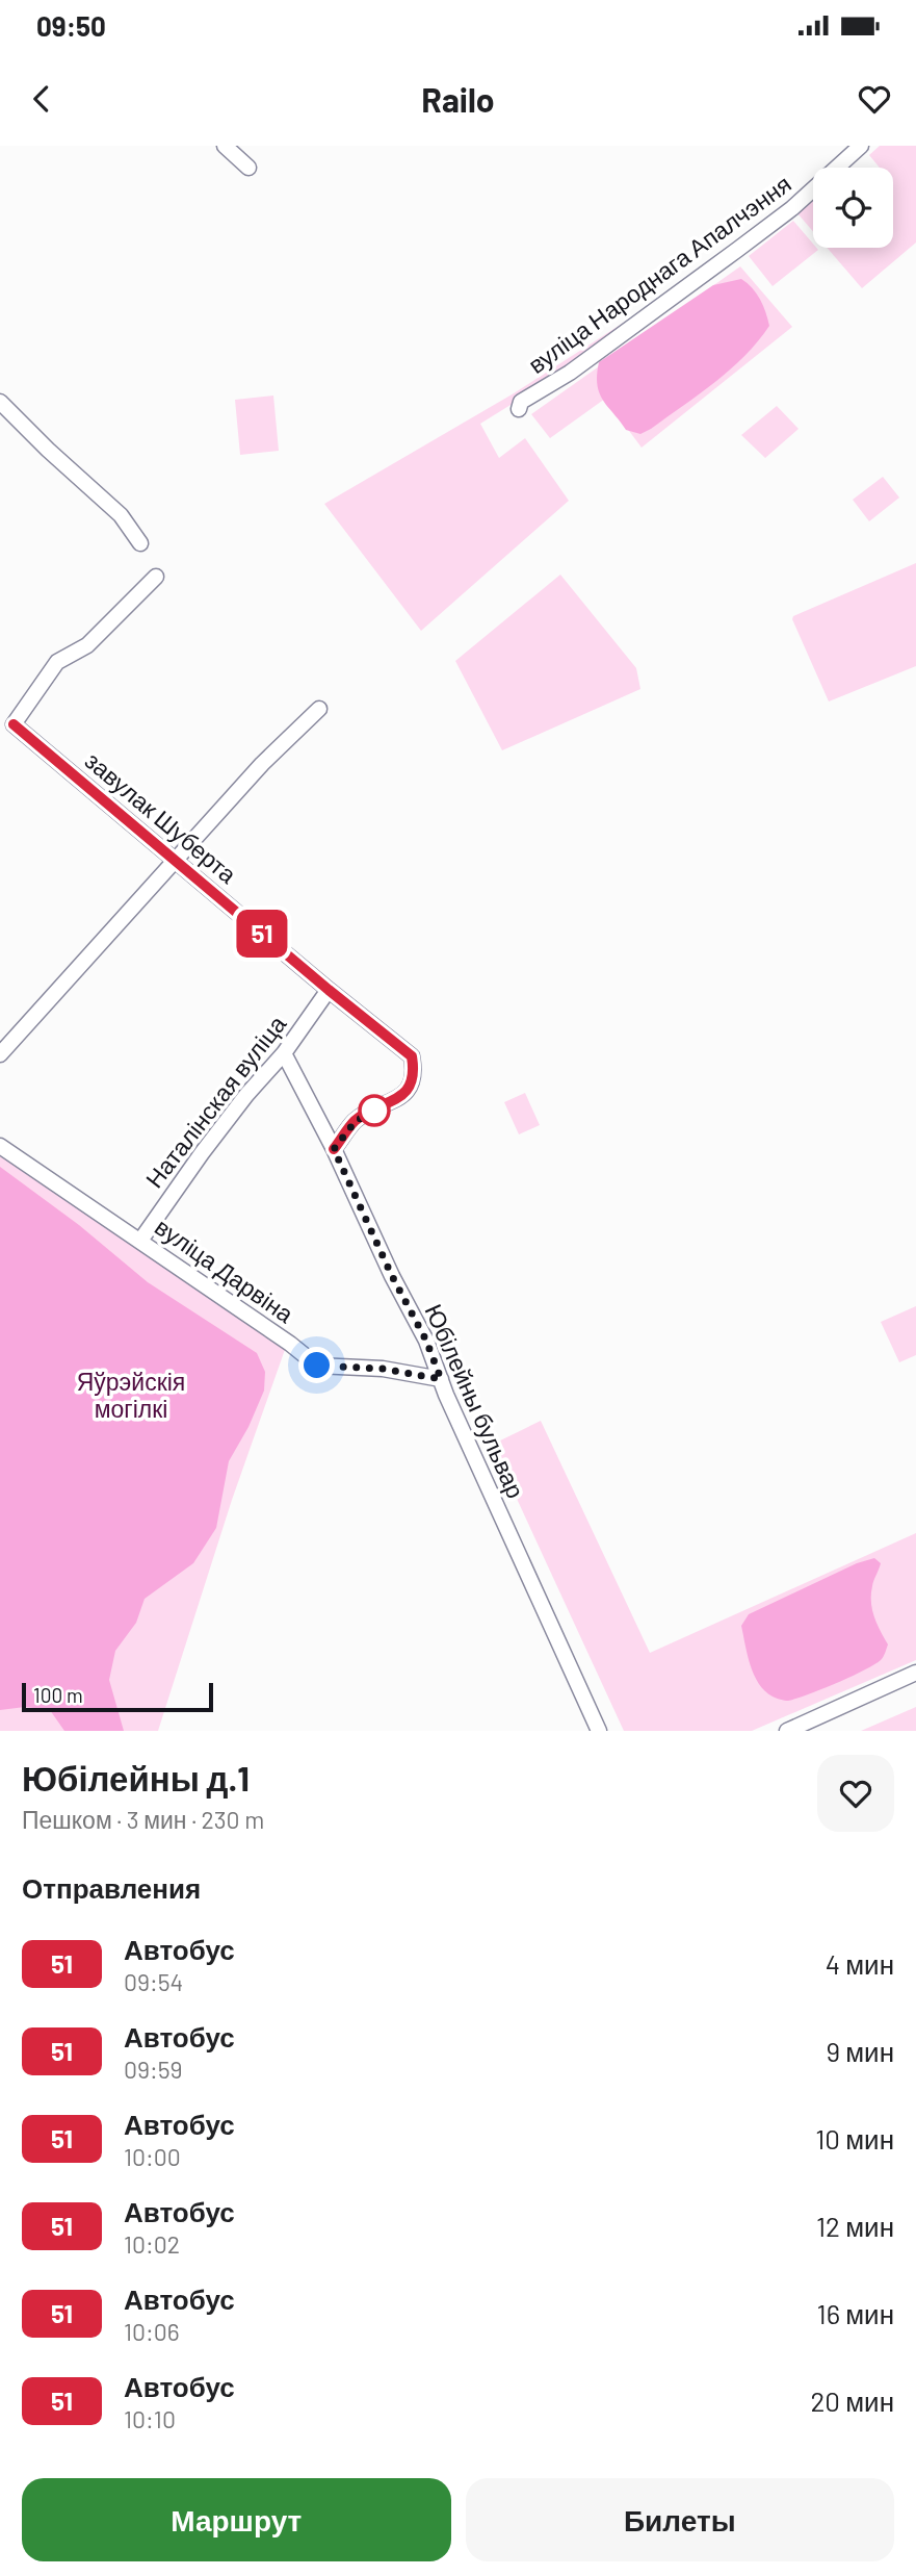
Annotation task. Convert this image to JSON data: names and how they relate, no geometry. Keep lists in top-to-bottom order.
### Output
{
  "streets": {
    "street": [
      "вуліца Народнага Апалчэння",
      "завулак Шуберта",
      "Наталінская вуліца",
      "вуліца Дарвіна",
      "Юбілейны бульвар"
    ]
  },
  "crossings": [
    ["завулак Шуберта", "Наталінская вуліца"],
    ["завулак Шуберта", "Юбілейны бульвар"],
    ["Наталінская вуліца", "вуліца Дарвіна"],
    ["Наталінская вуліца", "Юбілейны бульвар"],
    ["вуліца Дарвіна", "Юбілейны бульвар"]
  ],
  "parks": ["Яўрэйскія могілкі"],
  "lines": ["bus line 51"],
  "scale_bar": "100 m",
  "page": {
    "status": "09:50",
    "header": "Railo",
    "on_map": "51",
    "scale": "100 m",
    "heading": [
      ["Юбілейны д.1", "Пешком · 3 мин · 230 m"],
      "Отправления"
    ],
    "list": [
      {
        "mark": "51",
        "name": "Автобус",
        "note": "09:54",
        "value": "4 мин"
      },
      {
        "mark": "51",
        "name": "Автобус",
        "note": "09:59",
        "value": "9 мин"
      },
      {
        "mark": "51",
        "name": "Автобус",
        "note": "10:00",
        "value": "10 мин"
      },
      {
        "mark": "51",
        "name": "Автобус",
        "note": "10:02",
        "value": "12 мин"
      },
      {
        "mark": "51",
        "name": "Автобус",
        "note": "10:06",
        "value": "16 мин"
      },
      {
        "mark": "51",
        "name": "Автобус",
        "note": "10:10",
        "value": "20 мин"
      }
    ],
    "buttons": ["Маршрут", "Билеты"]
  }
}
